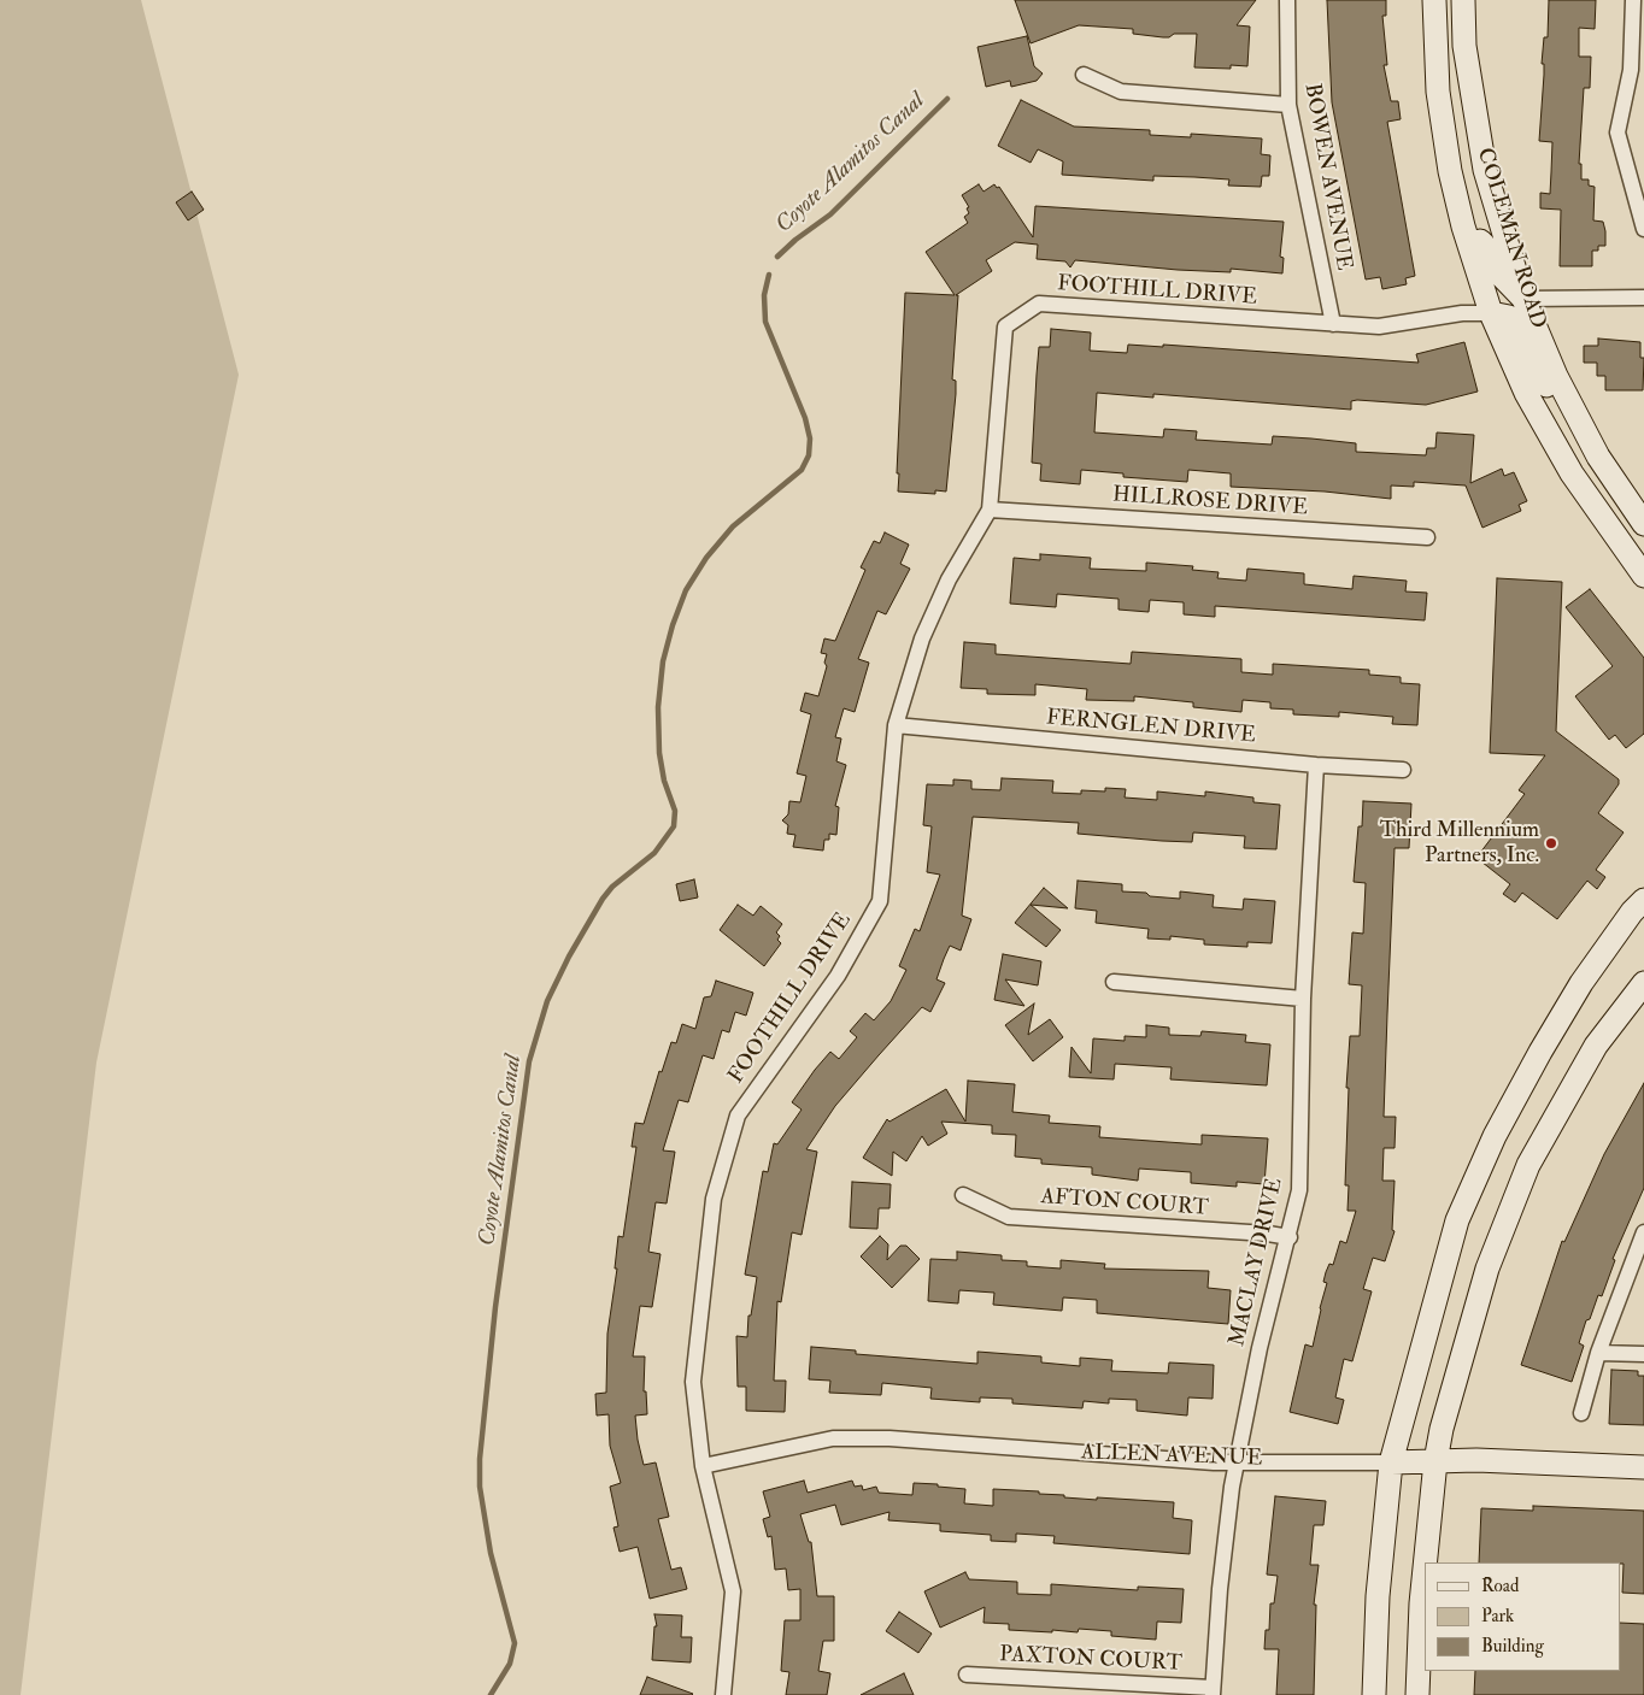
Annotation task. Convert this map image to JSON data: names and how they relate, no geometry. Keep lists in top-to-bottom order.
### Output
{
  "streets": {
    "street": [
      "BOWEN AVENUE",
      "COLEMAN ROAD",
      "FOOTHILL DRIVE",
      "HILLROSE DRIVE",
      "FERNGLEN DRIVE",
      "AFTON COURT",
      "MACLAY DRIVE",
      "ALLEN AVENUE",
      "PAXTON COURT"
    ]
  },
  "crossings": [
    ["BOWEN AVENUE", "FOOTHILL DRIVE"],
    ["COLEMAN ROAD", "FOOTHILL DRIVE"],
    ["FOOTHILL DRIVE", "HILLROSE DRIVE"],
    ["FOOTHILL DRIVE", "FERNGLEN DRIVE"],
    ["FOOTHILL DRIVE", "ALLEN AVENUE"],
    ["FERNGLEN DRIVE", "MACLAY DRIVE"],
    ["AFTON COURT", "MACLAY DRIVE"],
    ["MACLAY DRIVE", "ALLEN AVENUE"],
    ["MACLAY DRIVE", "PAXTON COURT"]
  ],
  "water": ["Coyote Alamitos Canal"],
  "places": ["Third Millennium Partners, Inc."],
  "legend": ["Road", "Park", "Building"]
}
